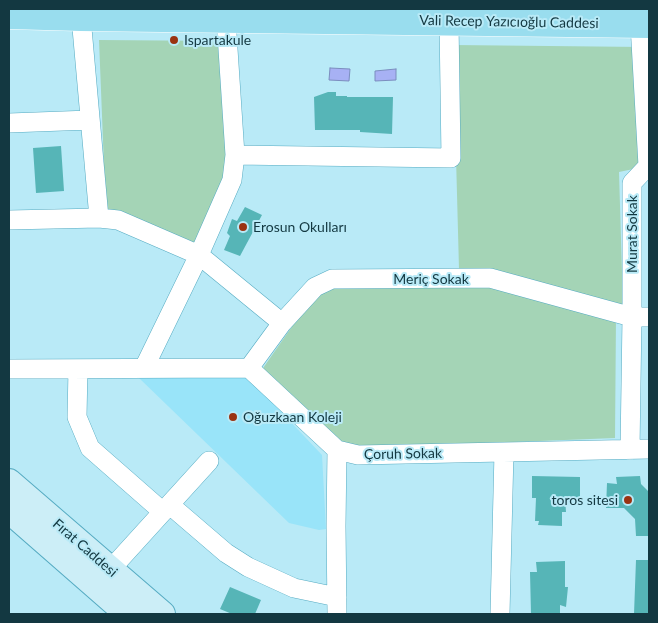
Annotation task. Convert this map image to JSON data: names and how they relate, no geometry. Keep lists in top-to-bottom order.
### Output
{
  "streets": {
    "main road": ["Vali Recep Yazıcıoğlu Caddesi", "Fırat Caddesi"],
    "street": ["Murat Sokak", "Meriç Sokak", "Çoruh Sokak"]
  },
  "crossings": [
    ["Vali Recep Yazıcıoğlu Caddesi", "Murat Sokak"],
    ["Murat Sokak", "Meriç Sokak"],
    ["Murat Sokak", "Çoruh Sokak"]
  ],
  "places": [
    "Ispartakule",
    "Erosun Okulları",
    "Oğuzkaan Koleji",
    "toros sitesi"
  ]
}
